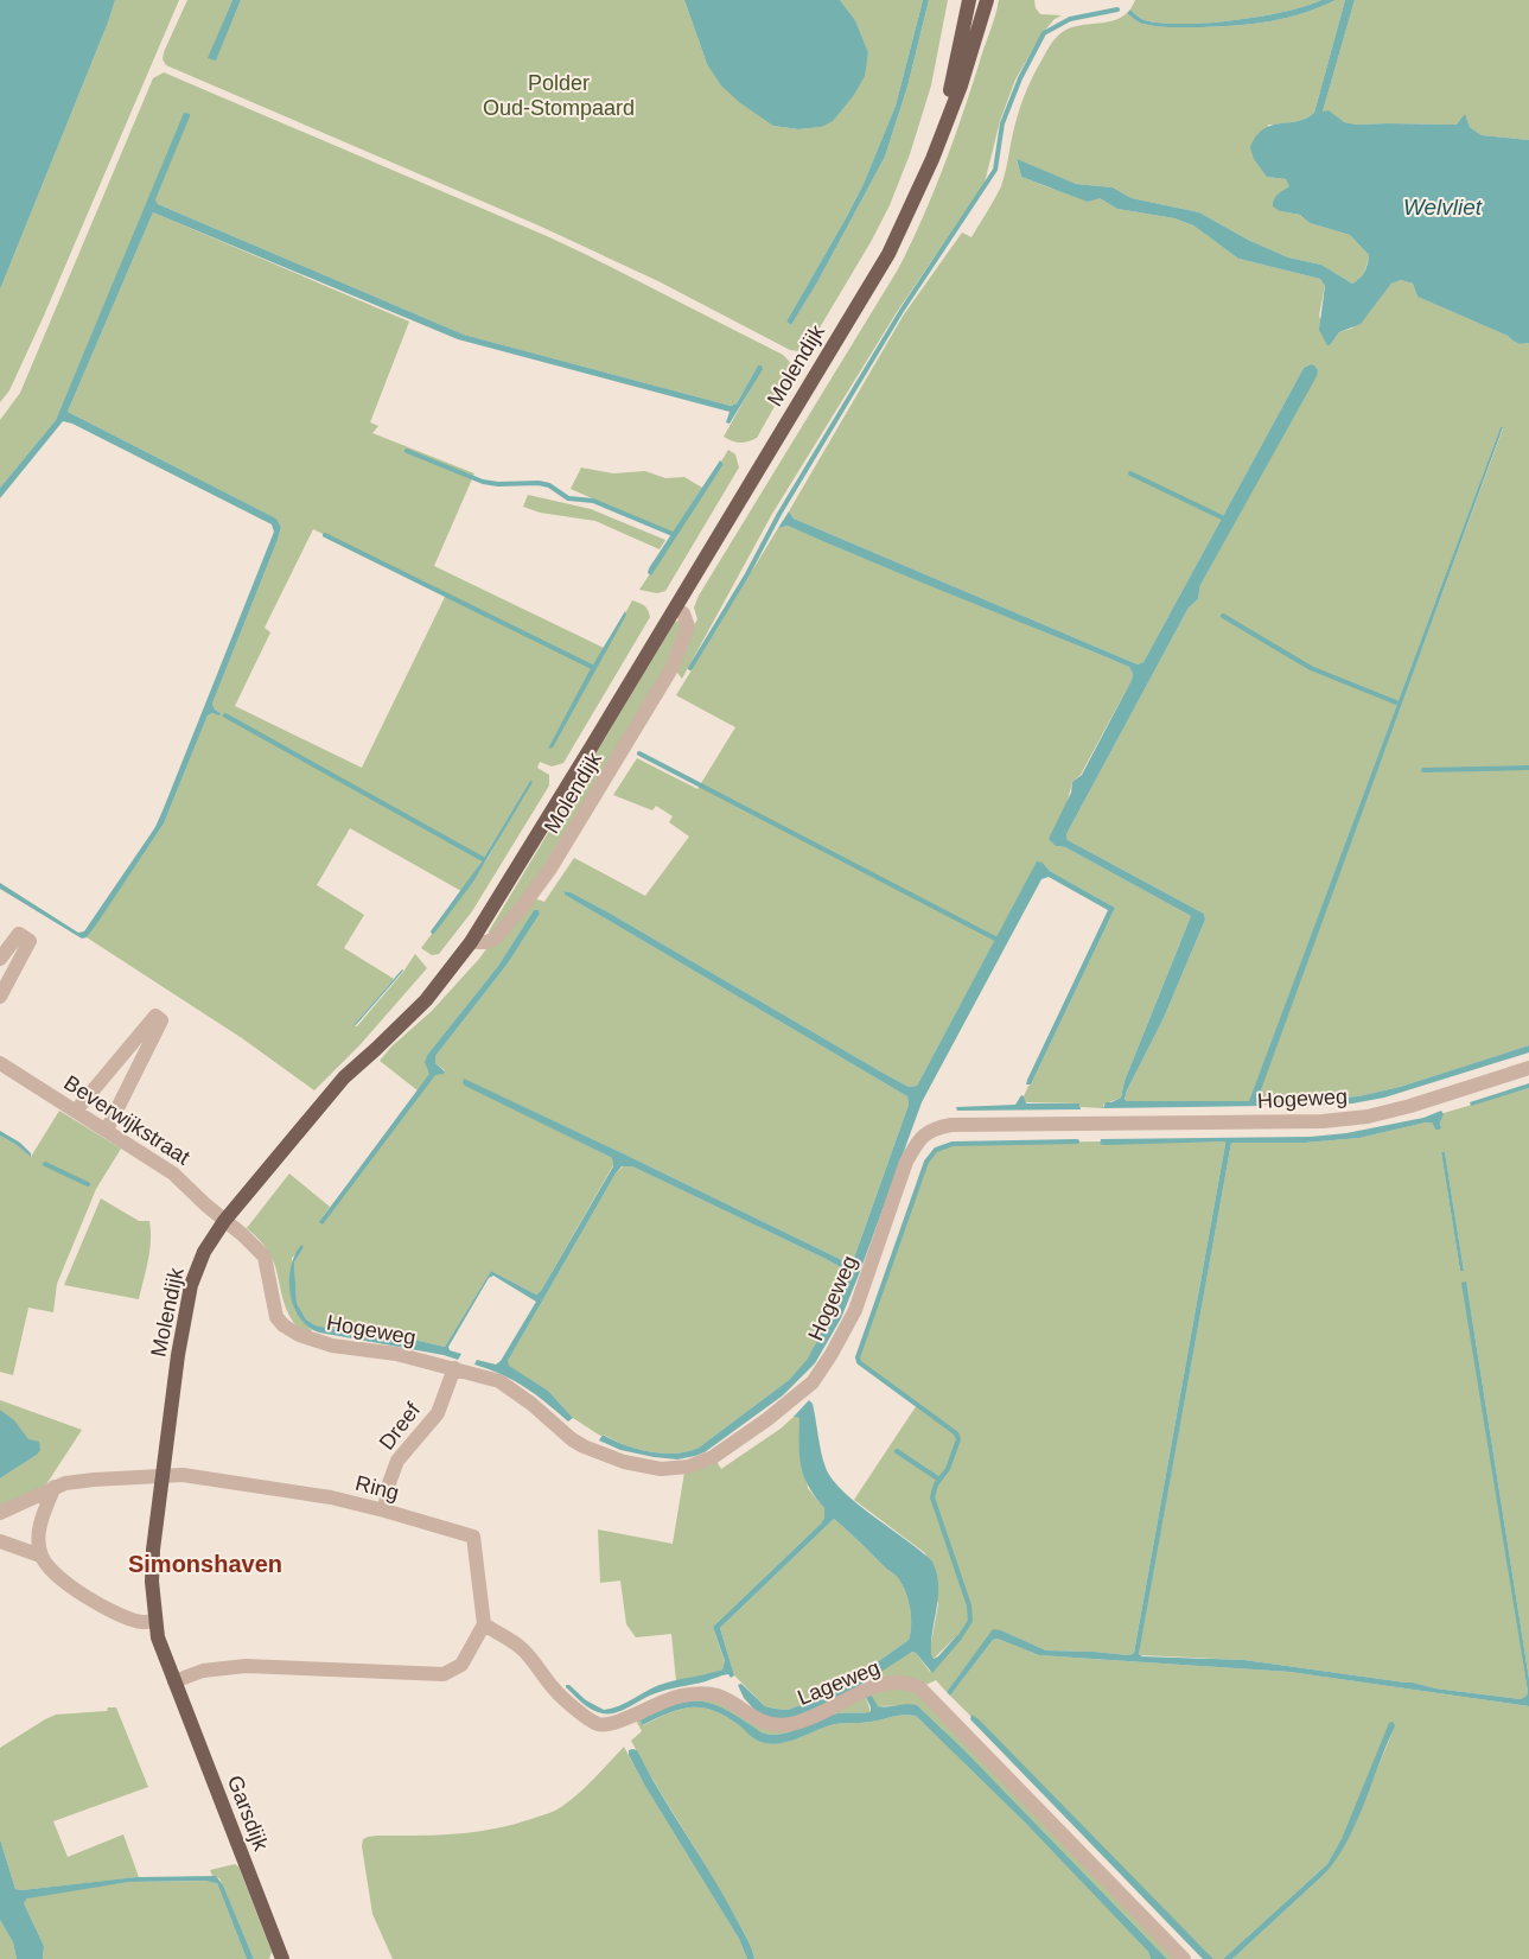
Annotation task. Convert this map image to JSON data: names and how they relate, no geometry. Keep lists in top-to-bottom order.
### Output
{
  "streets": {
    "main road": ["Molendijk", "Garsdijk"],
    "street": [
      "Hogeweg",
      "Beverwijkstraat",
      "Dreef",
      "Ring",
      "Lageweg"
    ]
  },
  "crossings": [
    ["Molendijk", "Hogeweg"],
    ["Molendijk", "Beverwijkstraat"],
    ["Molendijk", "Ring"],
    ["Molendijk", "Garsdijk"],
    ["Hogeweg", "Beverwijkstraat"],
    ["Hogeweg", "Dreef"],
    ["Dreef", "Ring"],
    ["Ring", "Lageweg"]
  ],
  "districts": ["Simonshaven"],
  "water": ["Welvliet"],
  "parks": ["Polder Oud-Stompaard"]
}
